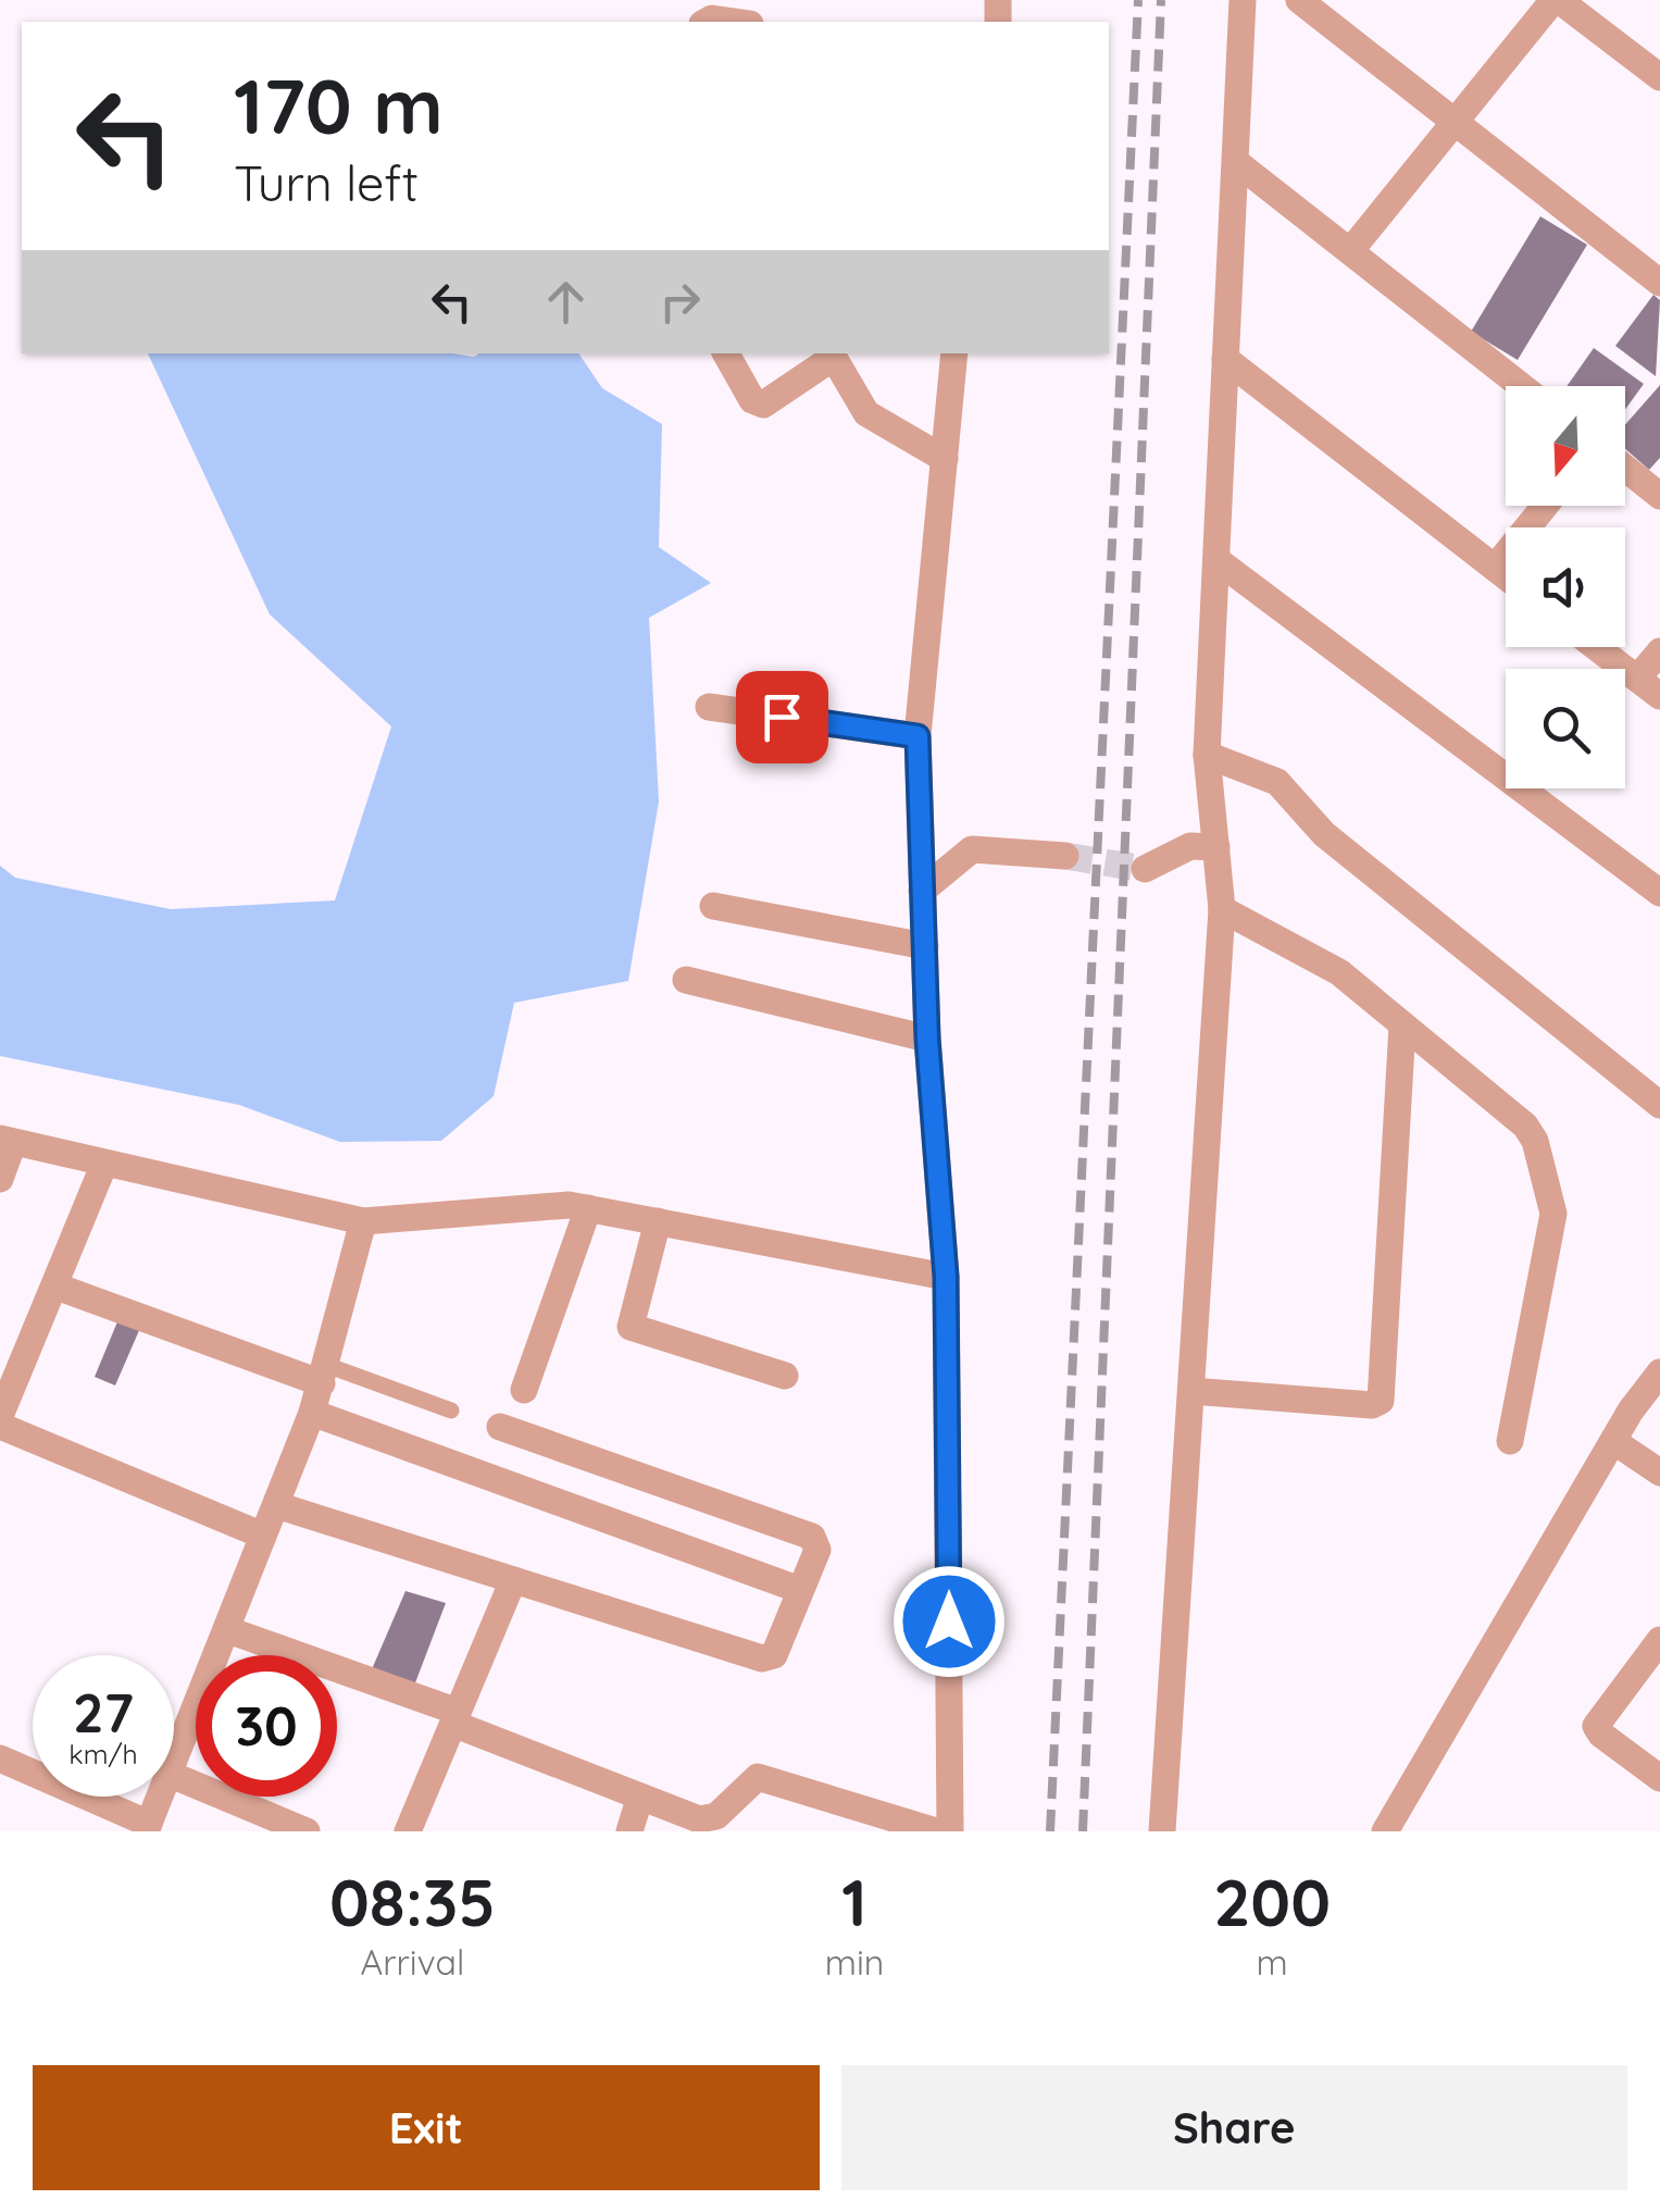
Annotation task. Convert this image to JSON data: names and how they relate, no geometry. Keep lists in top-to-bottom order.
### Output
{
  "north": "bottom",
  "page": {
    "turn": ["170 m", "Turn left"],
    "speed": "27 km/h",
    "limit": "30",
    "eta": [
      "08:35",
      "Arrival",
      "1",
      "min",
      "200",
      "m"
    ],
    "buttons": ["Exit", "Share"]
  }
}
